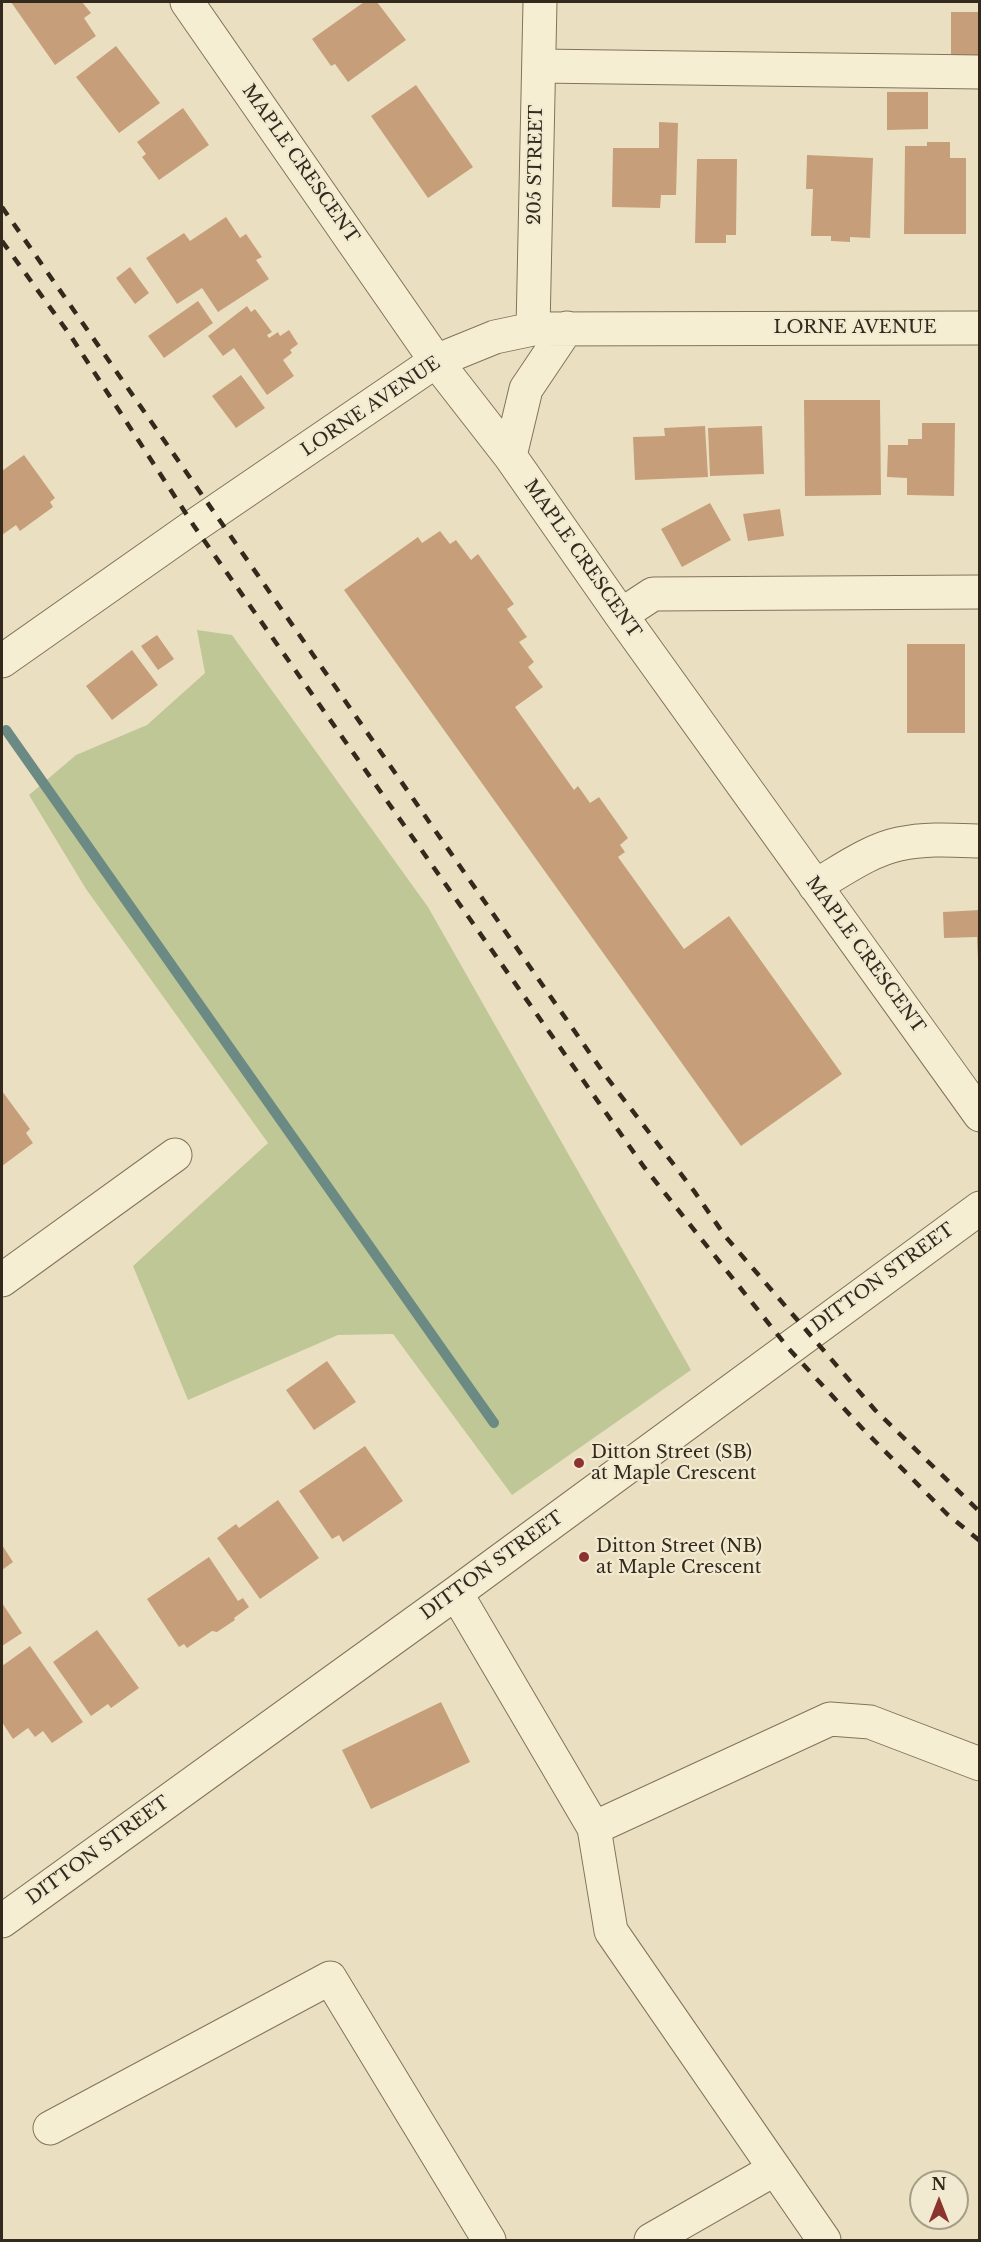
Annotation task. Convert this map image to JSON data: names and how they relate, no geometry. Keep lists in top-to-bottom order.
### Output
{
  "streets": {
    "street": [
      "MAPLE CRESCENT",
      "205 STREET",
      "LORNE AVENUE",
      "DITTON STREET"
    ]
  },
  "crossings": [
    ["MAPLE CRESCENT", "LORNE AVENUE"],
    ["205 STREET", "LORNE AVENUE"]
  ],
  "places": ["Ditton Street (SB) at Maple Crescent", "Ditton Street (NB) at Maple Crescent"],
  "north": "top"
}
